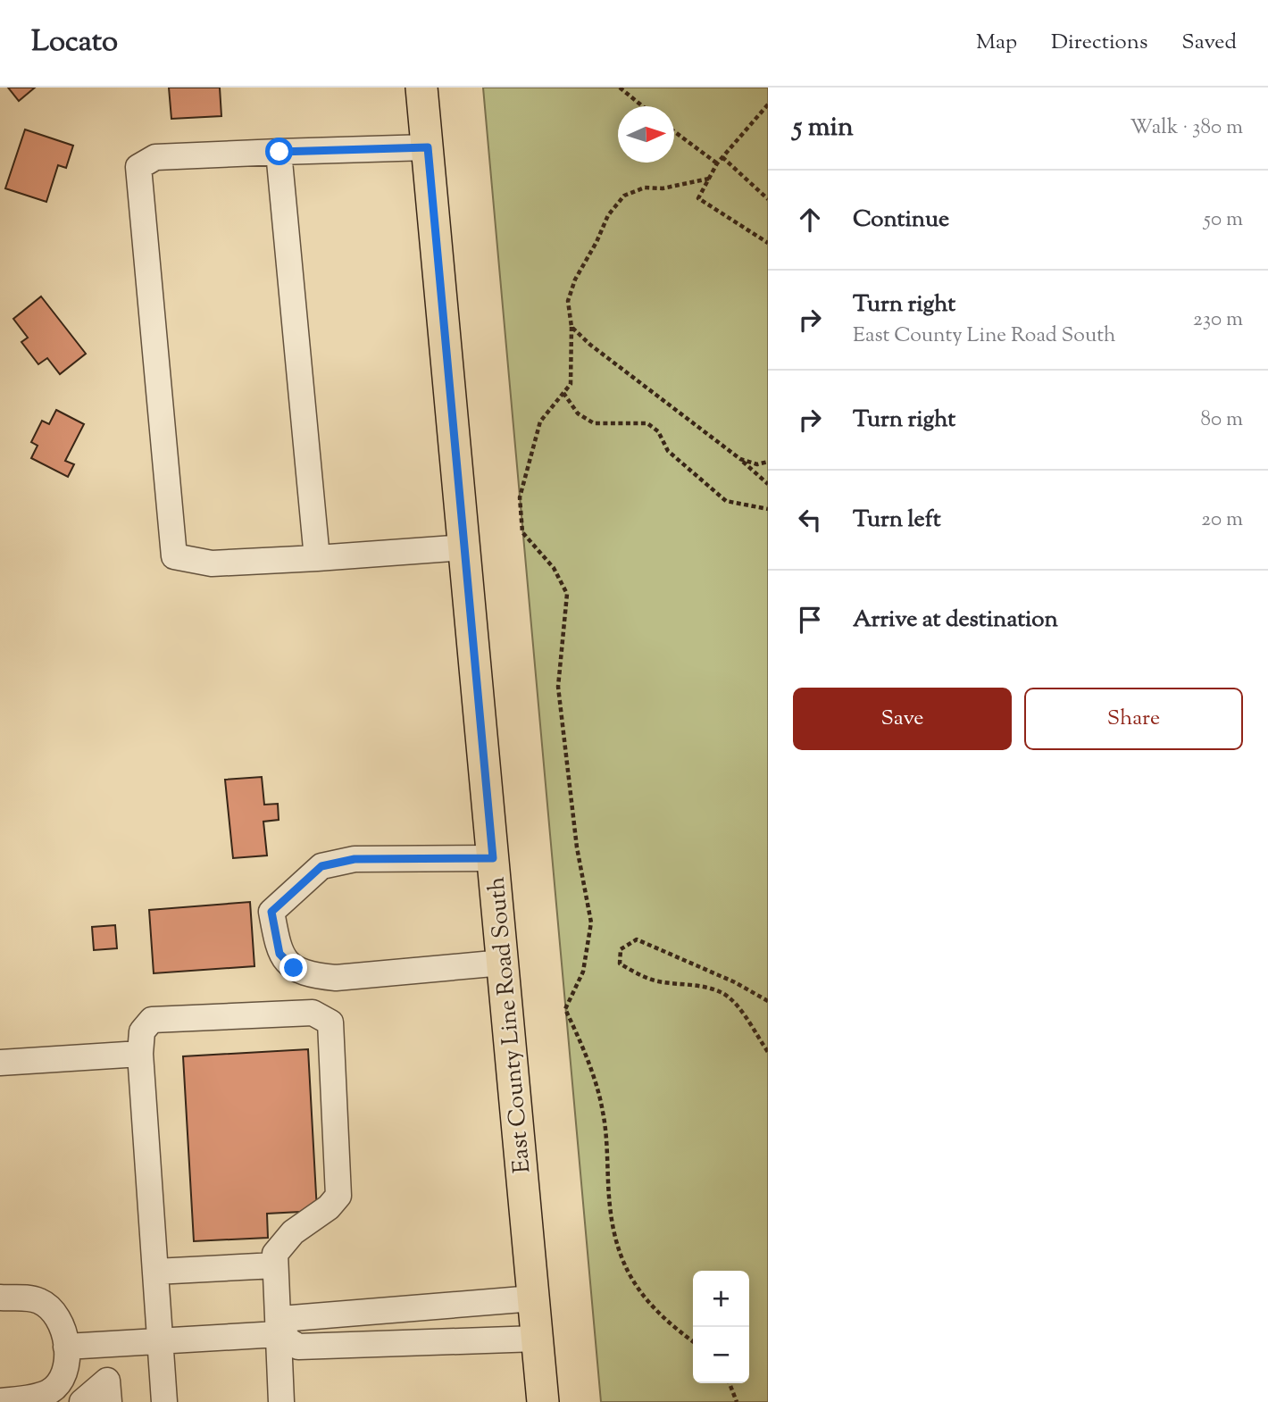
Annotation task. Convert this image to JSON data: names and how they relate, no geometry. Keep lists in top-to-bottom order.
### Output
{
  "streets": {
    "main road": ["East County Line Road South"]
  },
  "north": "right",
  "page": {
    "header": "Locato",
    "nav": ["Map", "Directions", "Saved"],
    "heading": ["5 min", "Walk · 380 m"],
    "list": [
      ["Continue", "50 m"],
      ["Turn right", "East County Line Road South", "230 m"],
      ["Turn right", "80 m"],
      ["Turn left", "20 m"],
      "Arrive at destination"
    ],
    "buttons": ["Save", "Share"],
    "map_buttons": ["+", "−"]
  }
}
